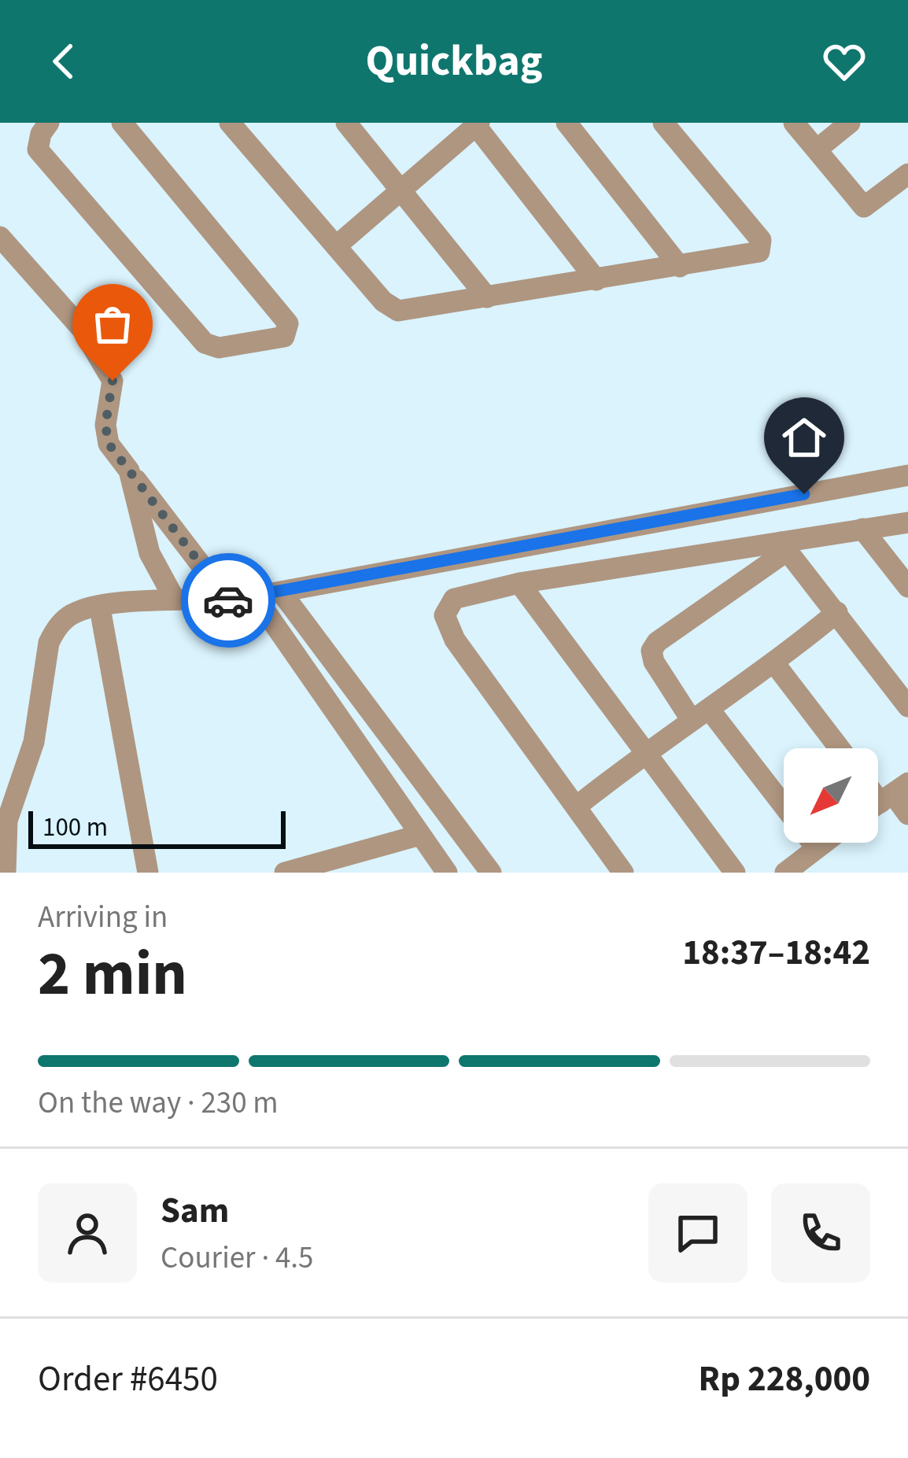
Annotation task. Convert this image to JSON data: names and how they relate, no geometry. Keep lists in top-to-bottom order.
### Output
{
  "scale_bar": "100 m",
  "north": "bottom left",
  "page": {
    "header": "Quickbag",
    "scale": "100 m",
    "heading": ["2 min", "Arriving in", "18:37–18:42"],
    "panel": [
      "Sam",
      "Courier · 4.5",
      "Order #6450",
      "Rp 228,000"
    ],
    "bar": "On the way · 230 m"
  }
}
